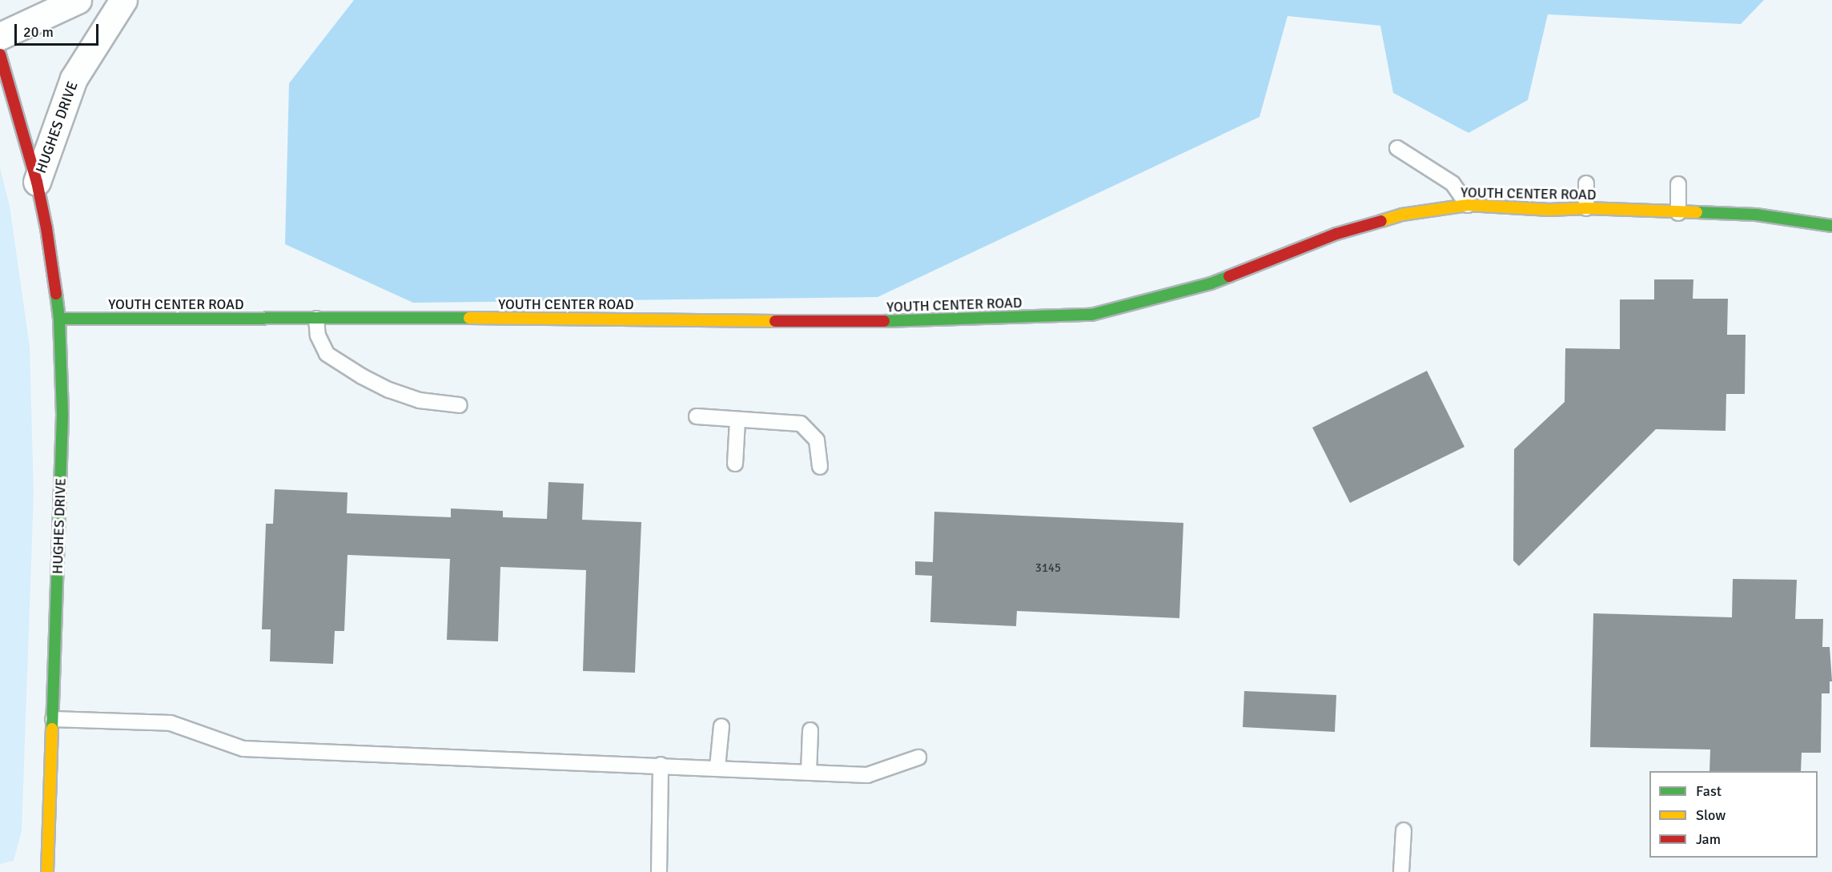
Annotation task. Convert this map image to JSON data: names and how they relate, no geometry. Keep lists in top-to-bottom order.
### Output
{
  "streets": {
    "street": ["HUGHES DRIVE", "YOUTH CENTER ROAD"]
  },
  "crossings": [
    ["HUGHES DRIVE", "YOUTH CENTER ROAD"]
  ],
  "house_numbers": ["3145"],
  "legend": ["Fast", "Slow", "Jam"],
  "scale_bar": "20 m"
}
